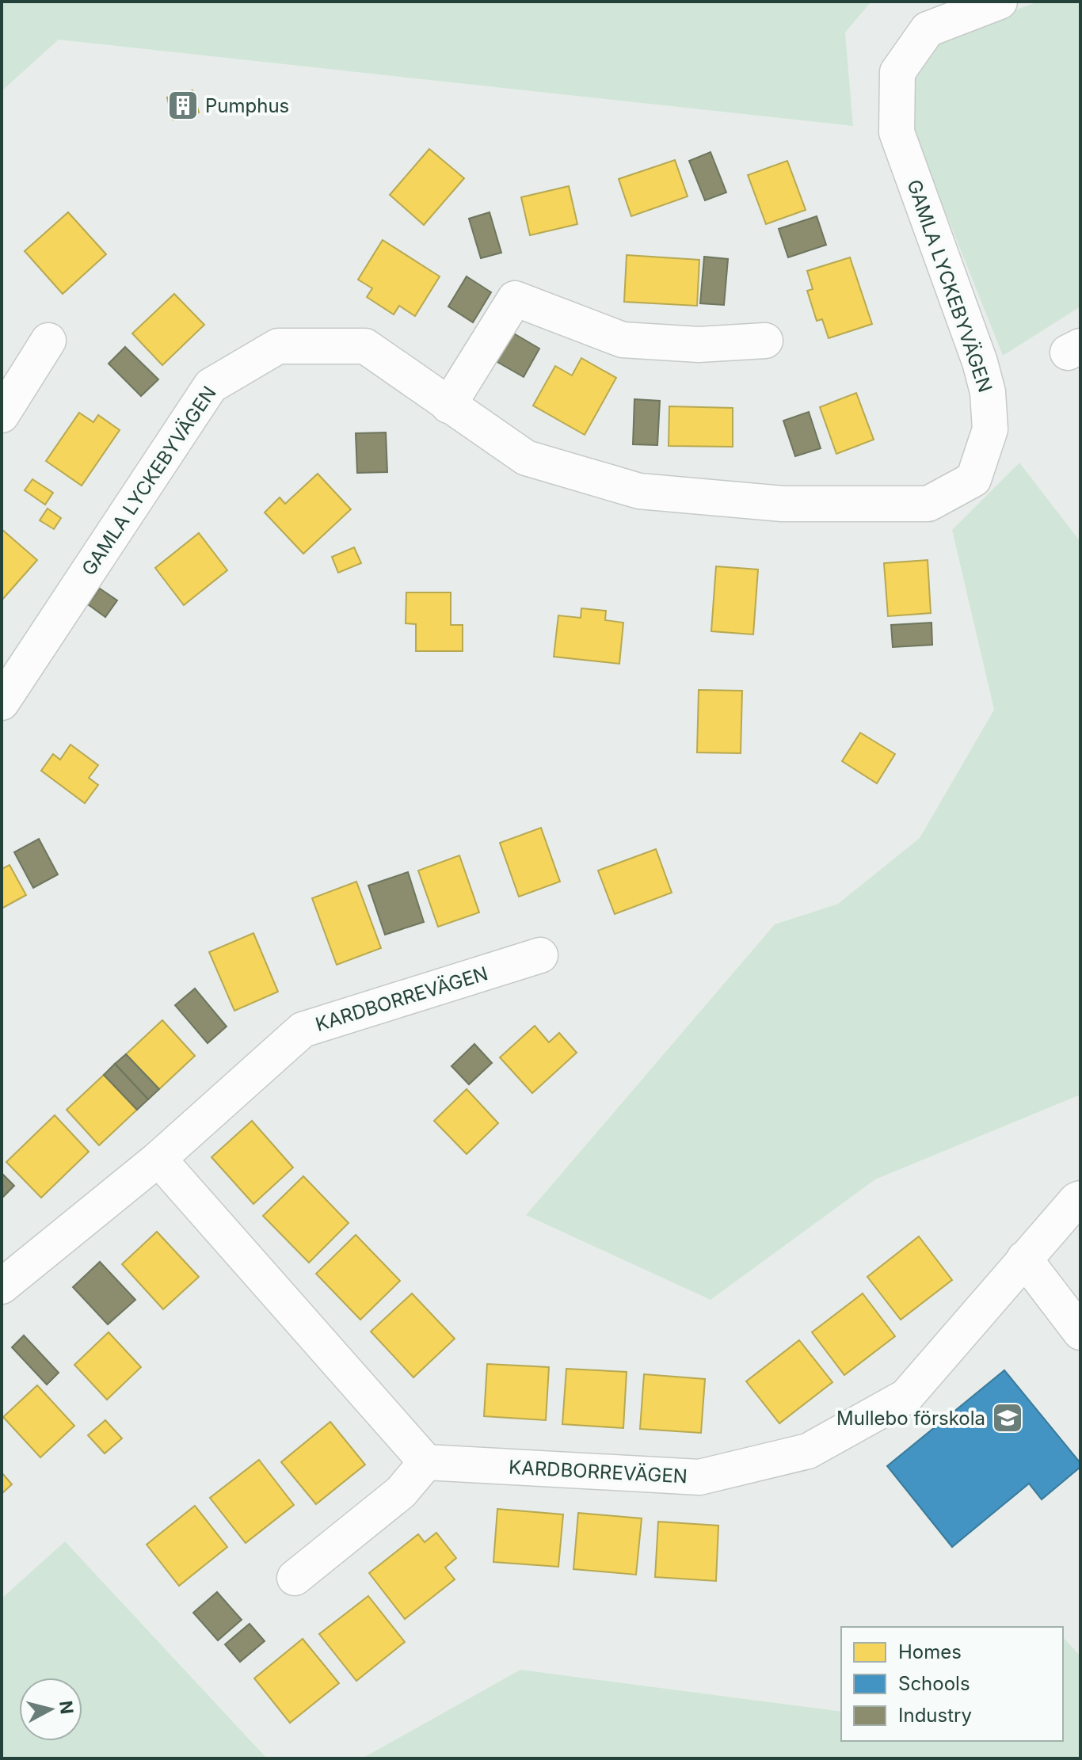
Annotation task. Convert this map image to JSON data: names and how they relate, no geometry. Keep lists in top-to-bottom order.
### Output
{
  "streets": {
    "street": ["GAMLA LYCKEBYVÄGEN", "KARDBORREVÄGEN"]
  },
  "places": {
    "building": ["Pumphus"],
    "school or university": ["Mullebo förskola"]
  },
  "legend": ["Homes", "Schools", "Industry"],
  "north": "right"
}
